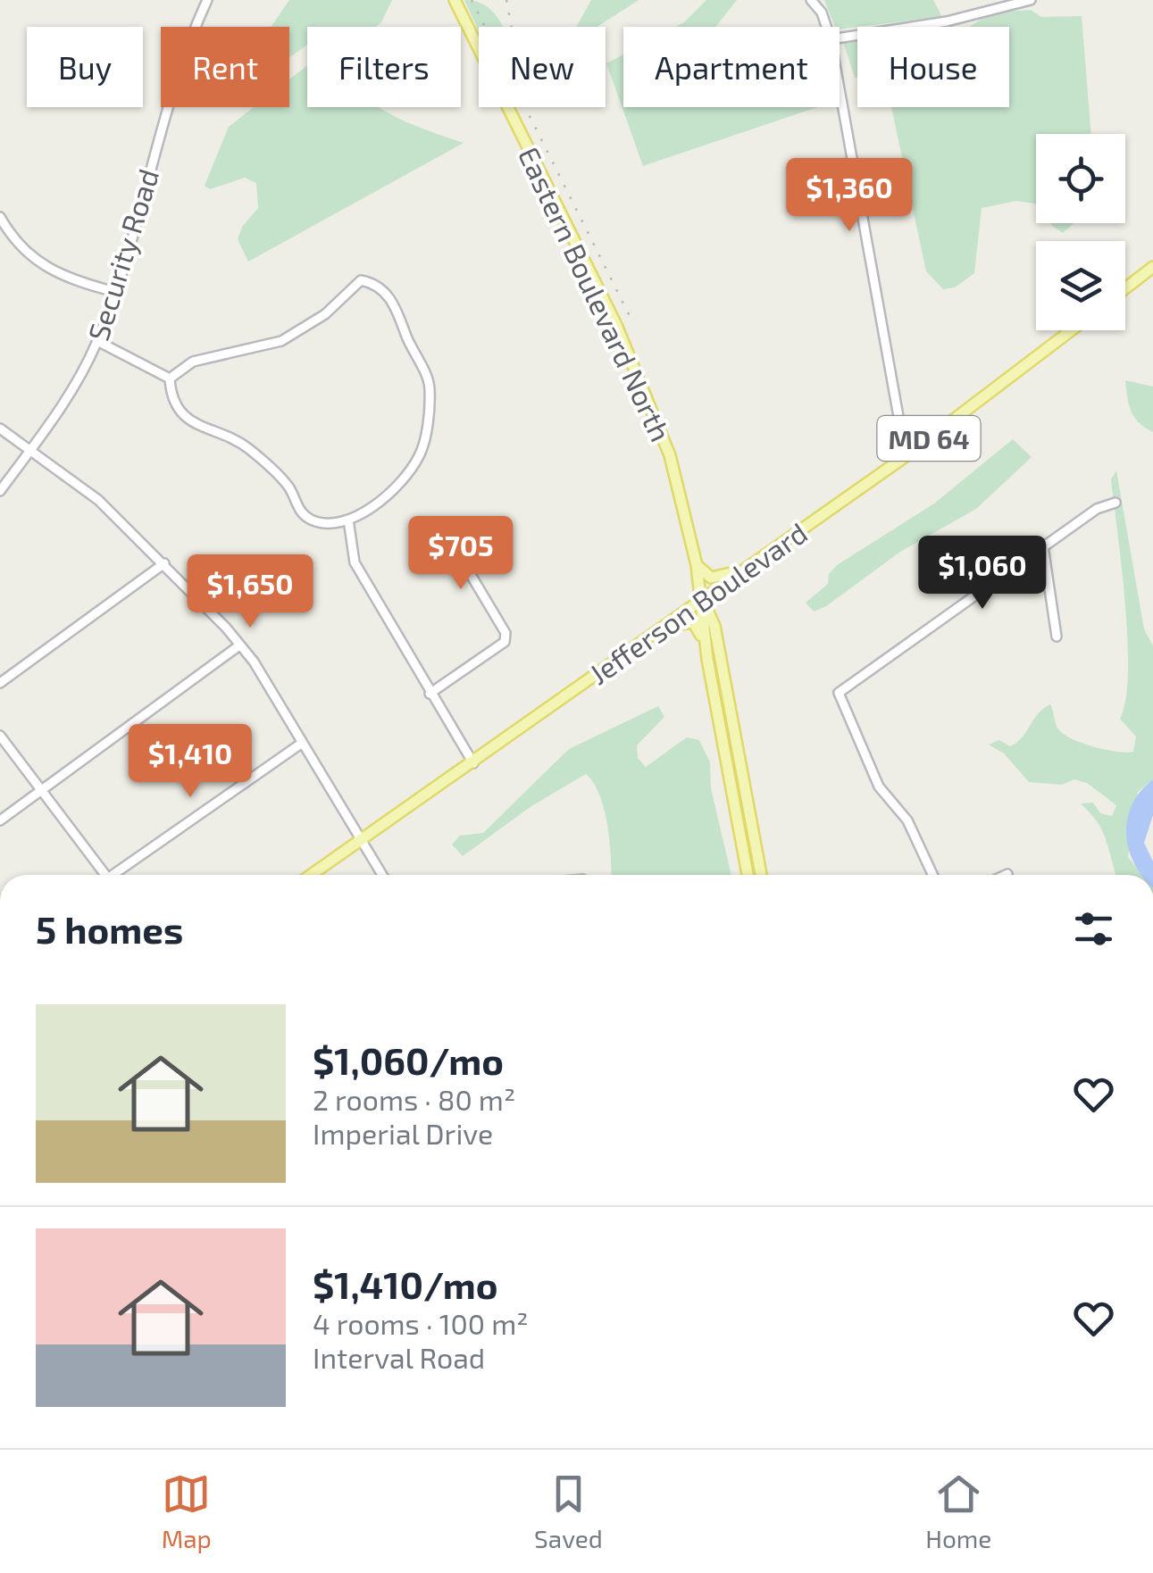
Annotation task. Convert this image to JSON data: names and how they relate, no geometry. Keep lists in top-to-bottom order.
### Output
{
  "streets": {
    "main road": ["Eastern Boulevard North", "MD 64", "Jefferson Boulevard"],
    "street": ["Security Road"]
  },
  "crossings": [
    ["Eastern Boulevard North", "Jefferson Boulevard"]
  ],
  "page": {
    "chip": [
      "Buy",
      "Rent",
      "Filters",
      "New",
      "Apartment",
      "House"
    ],
    "price": [
      "$1,360",
      "$705",
      "$1,060",
      "$1,650",
      "$1,410"
    ],
    "heading": "5 homes",
    "list": [
      {
        "name": "$1,060/mo",
        "note": "2 rooms · 80 m² · Imperial Drive"
      },
      {
        "name": "$1,410/mo",
        "note": "4 rooms · 100 m² · Interval Road"
      }
    ],
    "tabs": ["Map", "Saved", "Home"]
  }
}
